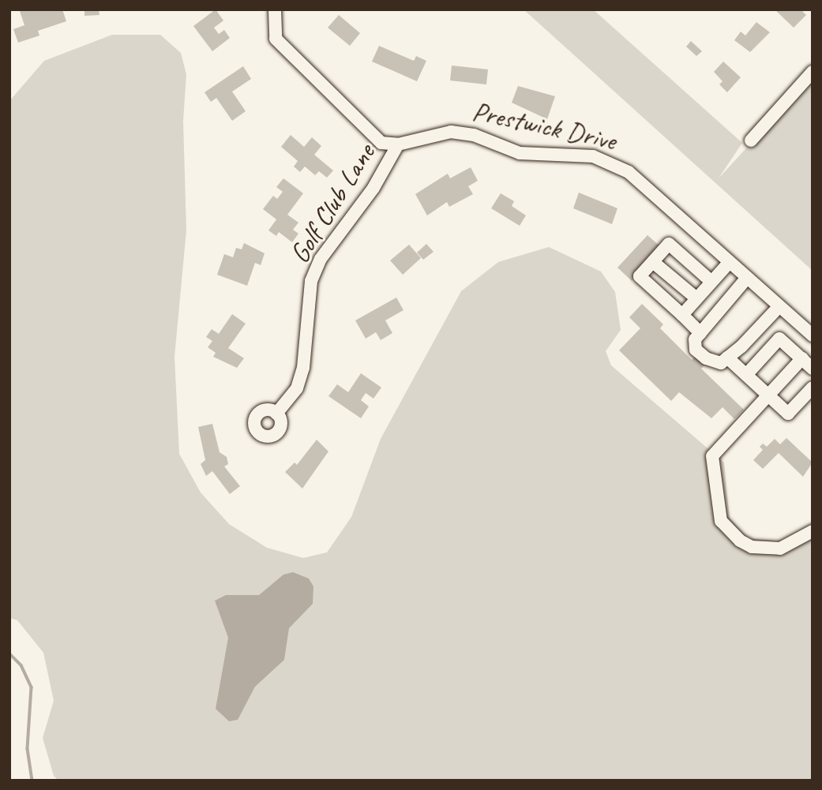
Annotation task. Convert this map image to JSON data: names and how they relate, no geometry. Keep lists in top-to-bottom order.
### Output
{
  "streets": {
    "street": ["Prestwick Drive", "Golf Club Lane"]
  },
  "crossings": [
    ["Prestwick Drive", "Golf Club Lane"]
  ]
}
